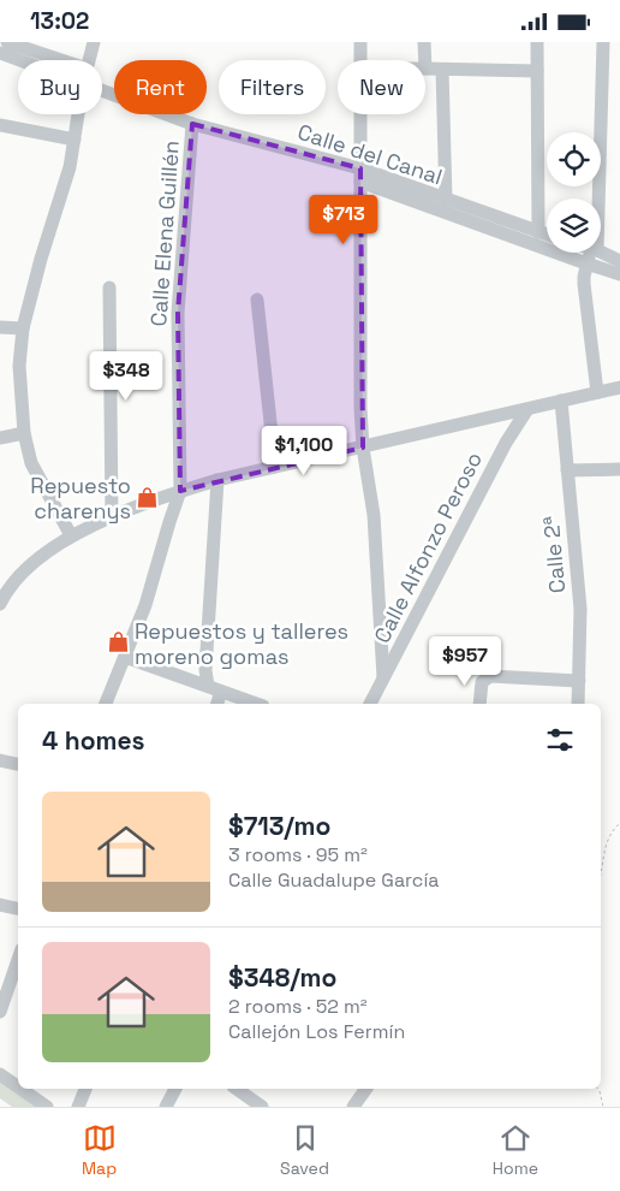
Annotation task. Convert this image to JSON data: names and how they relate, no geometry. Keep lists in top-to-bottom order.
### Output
{
  "streets": {
    "street": [
      "Calle del Canal",
      "Calle Elena Guillén",
      "Calle Alfonzo Peroso",
      "Calle 2ª"
    ]
  },
  "crossings": [
    ["Calle del Canal", "Calle Elena Guillén"]
  ],
  "places": {
    "shop": ["Repuesto charenys", "Repuestos y talleres moreno gomas"]
  },
  "page": {
    "status": "13:02",
    "chip": [
      "Buy",
      "Rent",
      "Filters",
      "New"
    ],
    "price": [
      "$713",
      "$348",
      "$1,100",
      "$957"
    ],
    "heading": "4 homes",
    "list": [
      {
        "name": "$713/mo",
        "note": "3 rooms · 95 m² · Calle Guadalupe García"
      },
      {
        "name": "$348/mo",
        "note": "2 rooms · 52 m² · Callejón Los Fermín"
      }
    ],
    "tabs": ["Map", "Saved", "Home"]
  }
}
